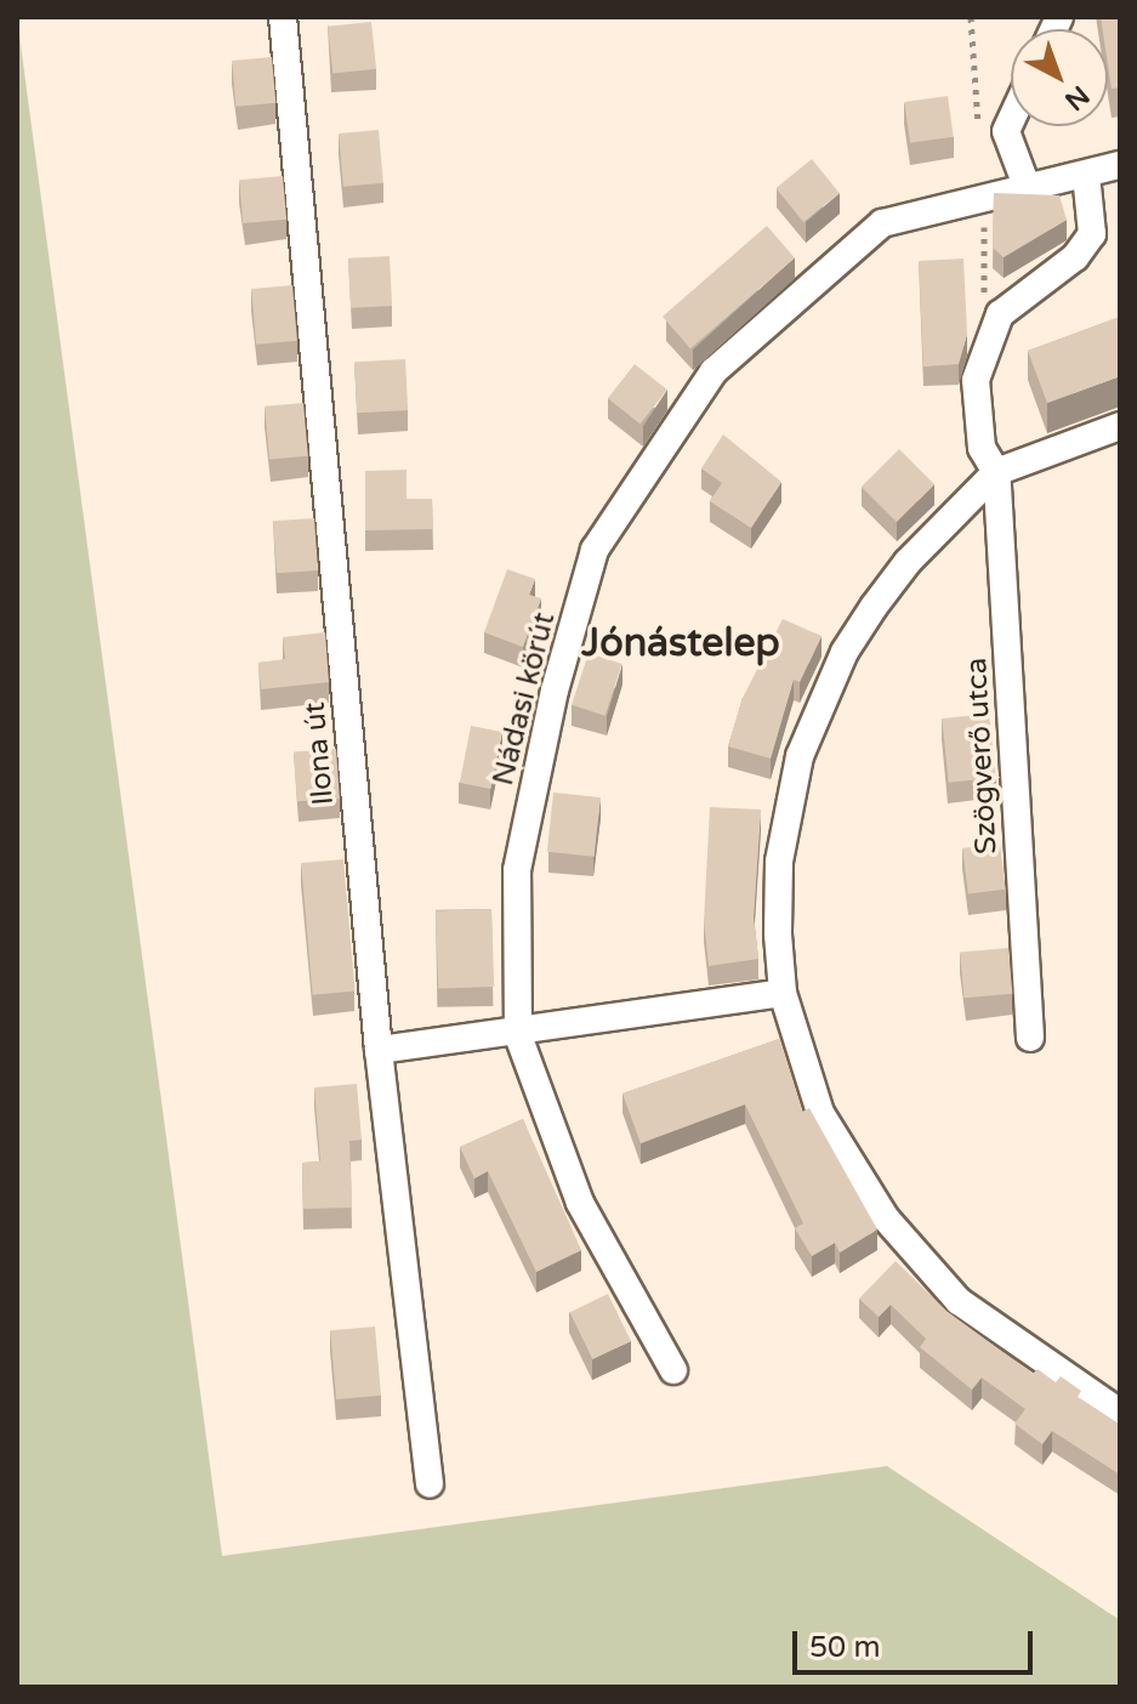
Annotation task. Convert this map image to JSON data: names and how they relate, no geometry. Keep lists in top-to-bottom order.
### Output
{
  "streets": {
    "street": ["Nádasi körút", "Ilona út", "Szögverő utca"]
  },
  "crossings": [
    ["Nádasi körút", "Szögverő utca"]
  ],
  "districts": ["Jónástelep"],
  "scale_bar": "50 m",
  "north": "bottom right"
}
